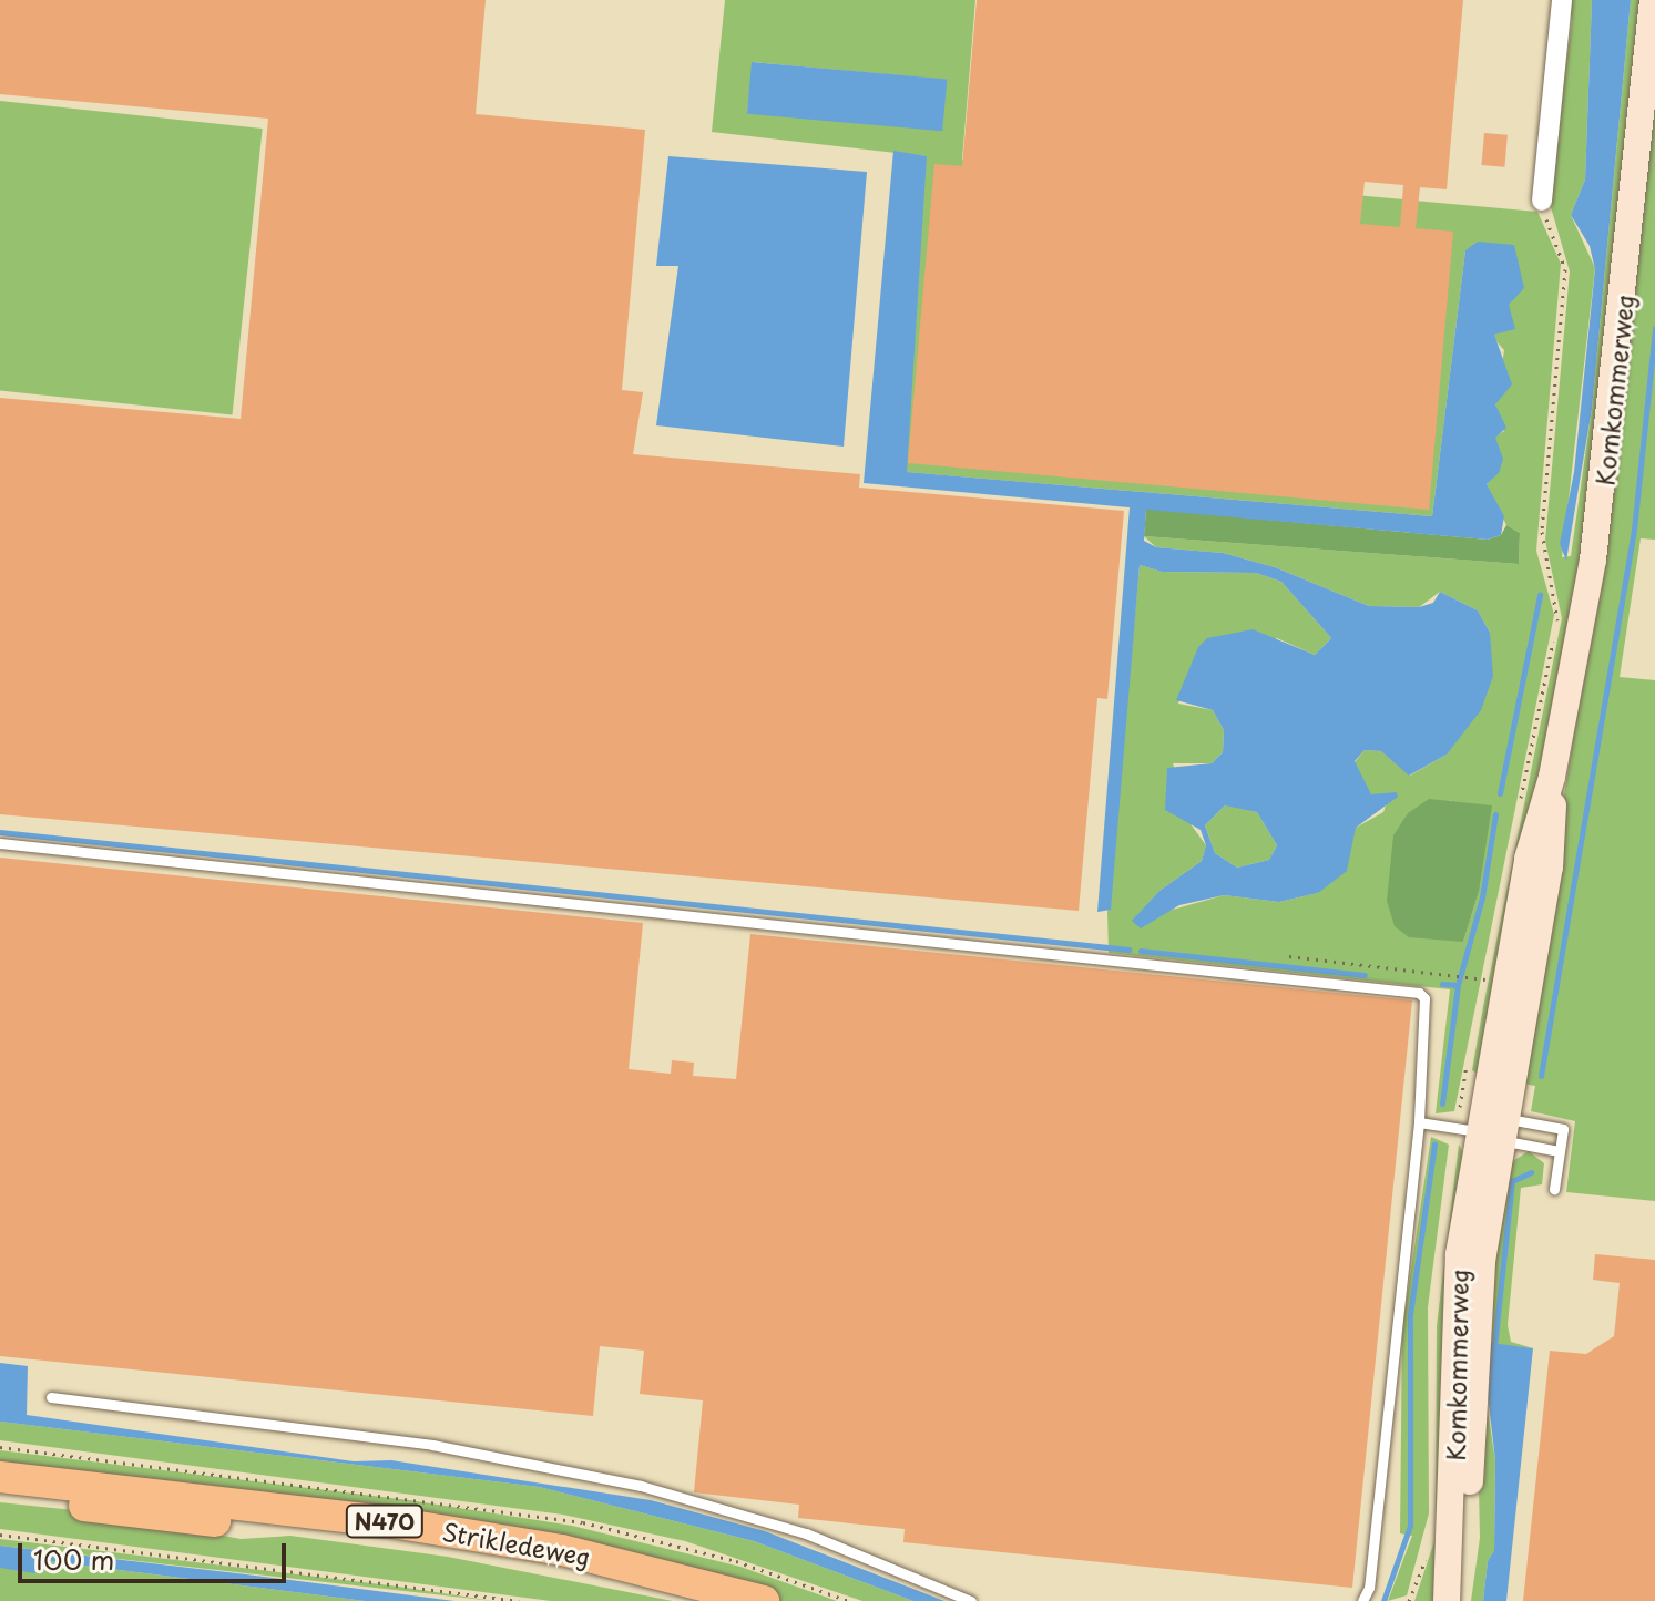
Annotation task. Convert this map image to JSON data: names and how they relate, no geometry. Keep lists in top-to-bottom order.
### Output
{
  "streets": {
    "main road": ["Komkommerweg", "N470", "Strikledeweg"]
  },
  "scale_bar": "100 m"
}
